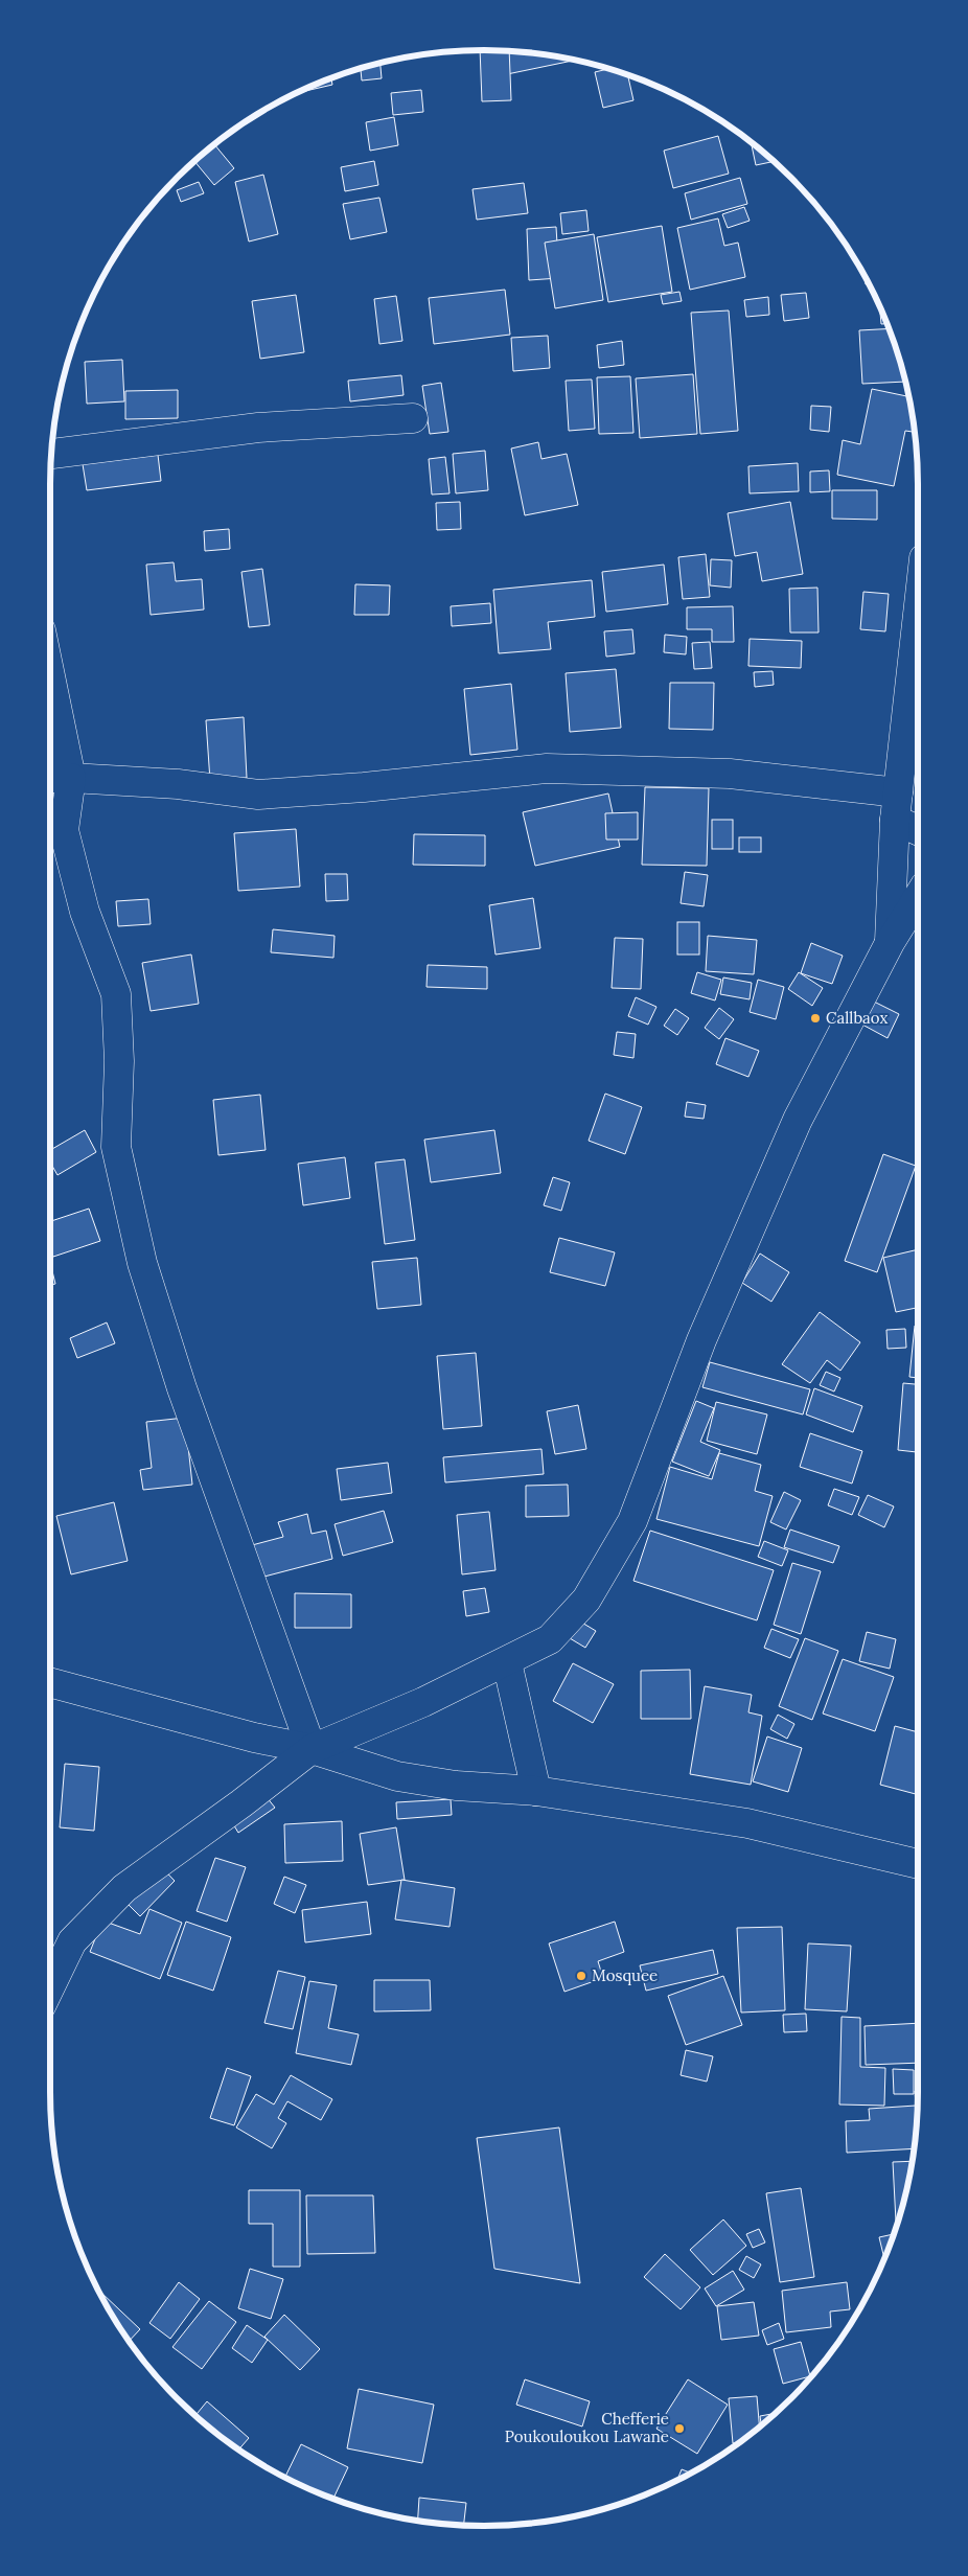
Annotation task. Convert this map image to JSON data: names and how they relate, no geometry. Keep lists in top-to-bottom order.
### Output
{
  "places": ["Callbaox", "Mosquee", "Chefferie Poukouloukou Lawane"]
}
